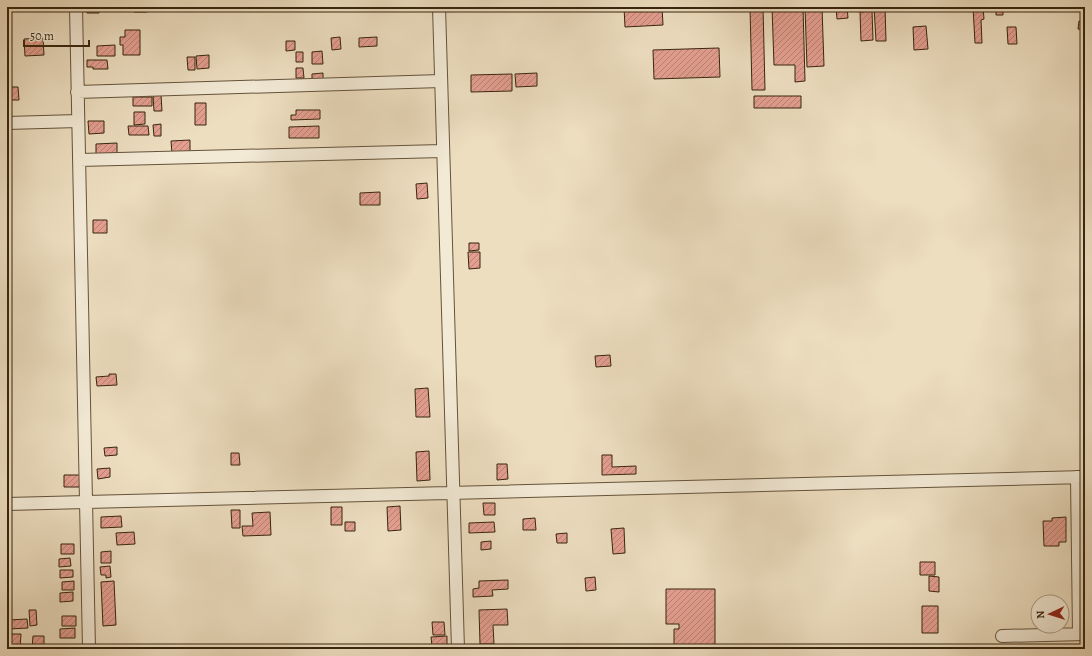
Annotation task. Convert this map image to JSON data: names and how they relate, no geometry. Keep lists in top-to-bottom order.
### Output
{
  "scale_bar": "50 m",
  "north": "left"
}
